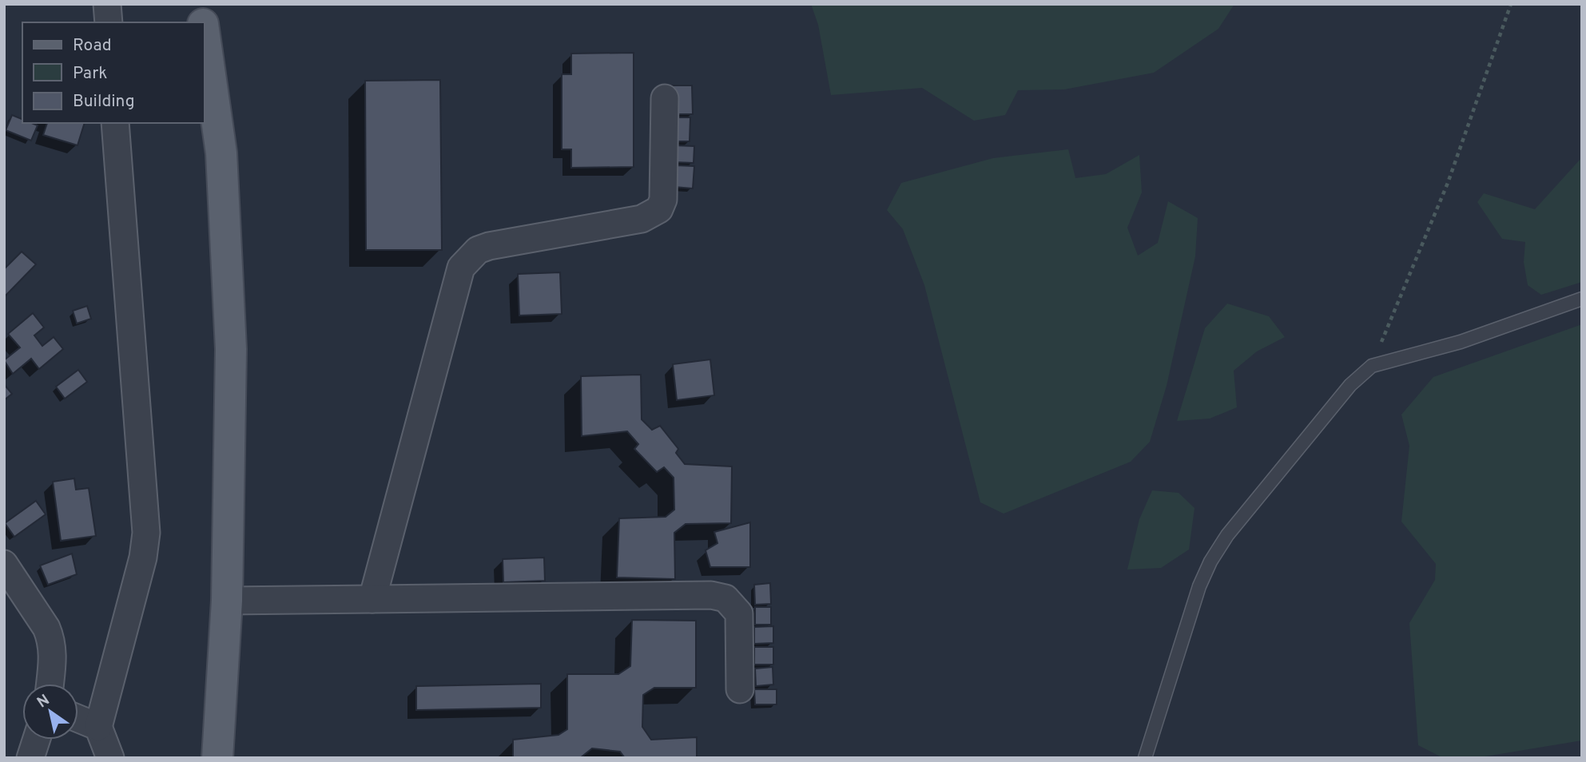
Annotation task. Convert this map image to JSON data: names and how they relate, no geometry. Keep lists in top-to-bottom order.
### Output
{
  "legend": ["Road", "Park", "Building"],
  "north": "top left"
}
